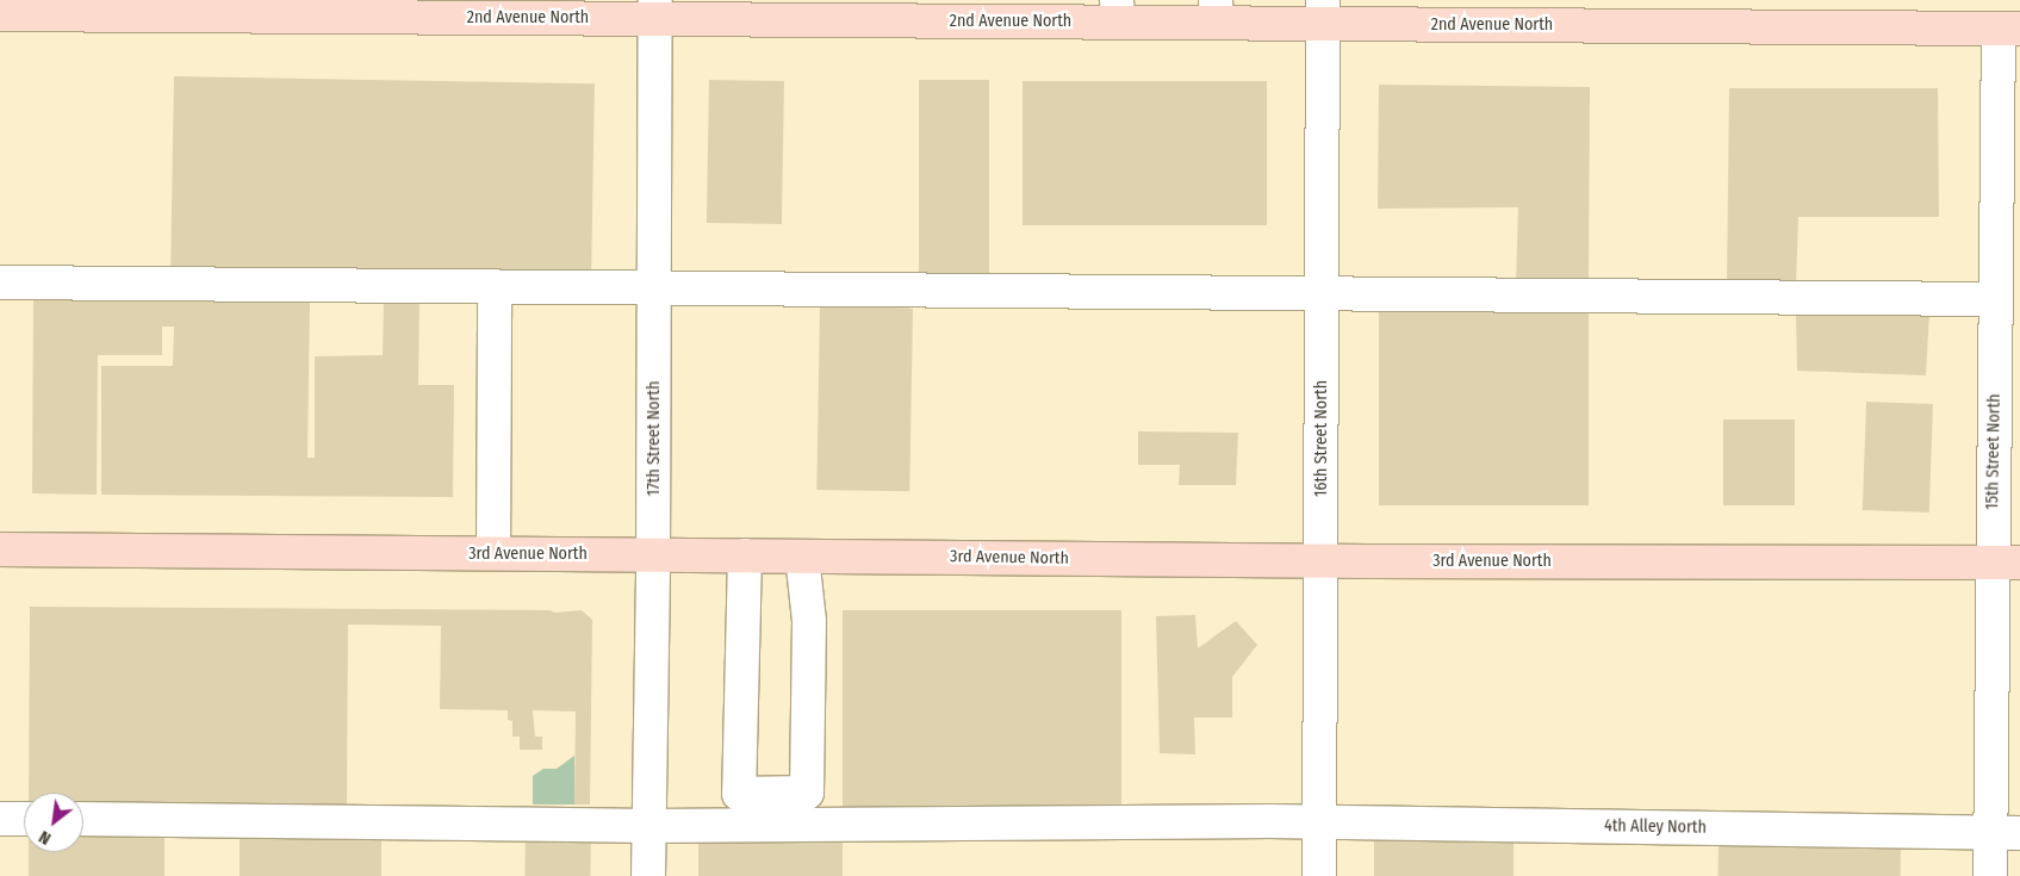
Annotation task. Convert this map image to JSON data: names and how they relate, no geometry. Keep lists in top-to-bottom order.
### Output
{
  "streets": {
    "main road": ["2nd Avenue North", "3rd Avenue North"],
    "street": [
      "17th Street North",
      "16th Street North",
      "15th Street North",
      "4th Alley North"
    ]
  },
  "crossings": [
    ["2nd Avenue North", "17th Street North"],
    ["2nd Avenue North", "16th Street North"],
    ["2nd Avenue North", "15th Street North"],
    ["17th Street North", "3rd Avenue North"],
    ["17th Street North", "4th Alley North"],
    ["16th Street North", "3rd Avenue North"],
    ["16th Street North", "4th Alley North"],
    ["15th Street North", "3rd Avenue North"],
    ["15th Street North", "4th Alley North"]
  ],
  "north": "bottom left"
}
